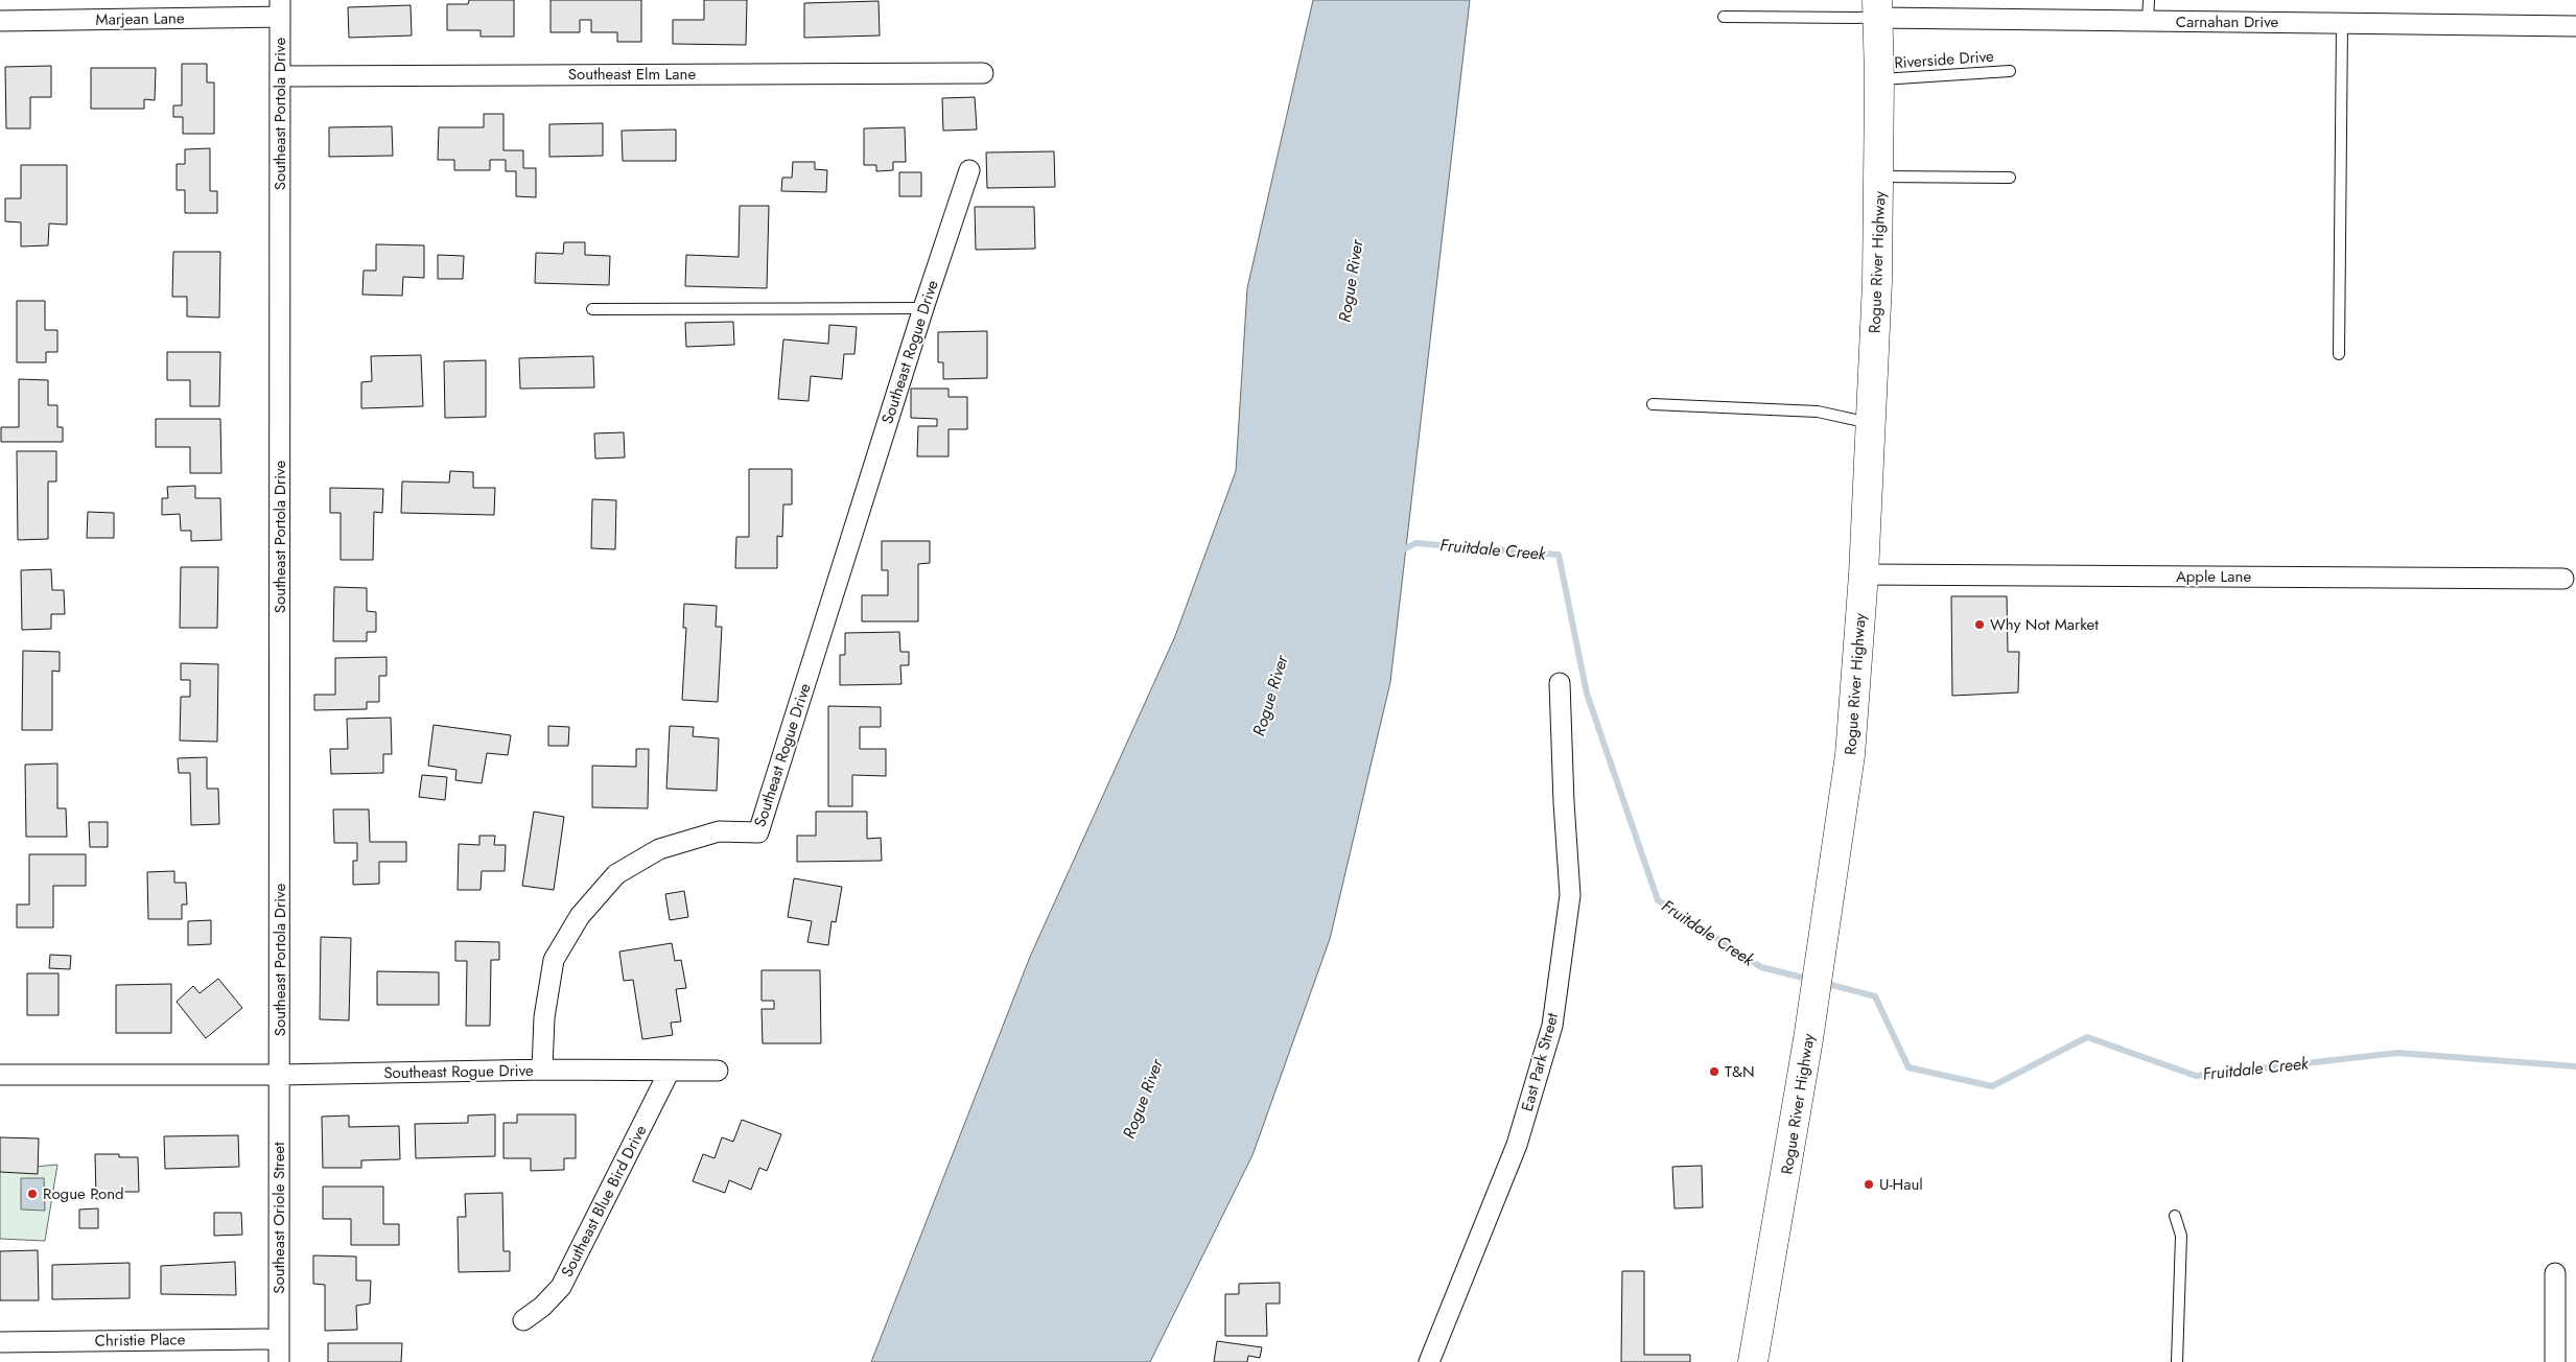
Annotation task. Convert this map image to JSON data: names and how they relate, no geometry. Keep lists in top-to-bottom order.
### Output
{
  "streets": {
    "main road": ["Rogue River Highway"],
    "street": [
      "Marjean Lane",
      "Carnahan Drive",
      "Southeast Elm Lane",
      "Southeast Portola Drive",
      "Southeast Rogue Drive",
      "Apple Lane",
      "East Park Street",
      "Southeast Blue Bird Drive",
      "Southeast Oriole Street",
      "Christie Place"
    ],
    "lane": ["Riverside Drive"]
  },
  "crossings": [
    ["Marjean Lane", "Southeast Portola Drive"],
    ["Carnahan Drive", "Rogue River Highway"],
    ["Riverside Drive", "Rogue River Highway"],
    ["Southeast Elm Lane", "Southeast Portola Drive"],
    ["Southeast Portola Drive", "Southeast Rogue Drive"],
    ["Southeast Portola Drive", "Southeast Oriole Street"],
    ["Rogue River Highway", "Apple Lane"],
    ["Southeast Rogue Drive", "Southeast Oriole Street"],
    ["Southeast Oriole Street", "Christie Place"]
  ],
  "water": ["Rogue River", "Fruitdale Creek"],
  "places": [
    "Why Not Market",
    "T&N",
    "U-Haul",
    "Rogue Pond"
  ]
}
